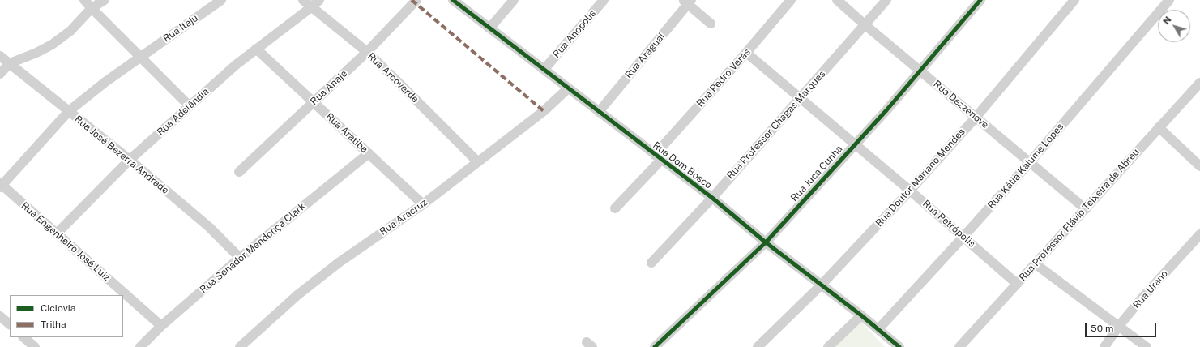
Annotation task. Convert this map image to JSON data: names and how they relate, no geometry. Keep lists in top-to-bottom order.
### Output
{
  "streets": {
    "street": [
      "Rua Itaju",
      "Rua Anopólis",
      "Rua Araguai",
      "Rua Arcoverde",
      "Rua Pedro Veras",
      "Rua Anaje",
      "Rua Dezzenove",
      "Rua Adelândia",
      "Rua Professor Chagas Marques",
      "Rua Aratiba",
      "Rua José Bezerra Andrade",
      "Rua Dom Bosco",
      "Rua Kátia Kalume Lopes",
      "Rua Juca Cunha",
      "Rua Doutor Mariano Mendes",
      "Rua Professor Flávio Teixeira de Abreu",
      "Rua Aracruz",
      "Rua Petrópolis",
      "Rua Engenheiro José Luiz",
      "Rua Senador Mendonça Clark",
      "Rua Urano"
    ]
  },
  "crossings": [
    ["Rua Anopólis", "Rua Dom Bosco"],
    ["Rua Araguai", "Rua Dom Bosco"],
    ["Rua Arcoverde", "Rua Anaje"],
    ["Rua Arcoverde", "Rua Adelândia"],
    ["Rua Arcoverde", "Rua Aracruz"],
    ["Rua Pedro Veras", "Rua Dom Bosco"],
    ["Rua Pedro Veras", "Rua Petrópolis"],
    ["Rua Anaje", "Rua Aratiba"],
    ["Rua Dezzenove", "Rua Professor Chagas Marques"],
    ["Rua Dezzenove", "Rua Kátia Kalume Lopes"],
    ["Rua Dezzenove", "Rua Juca Cunha"],
    ["Rua Dezzenove", "Rua Doutor Mariano Mendes"],
    ["Rua Dezzenove", "Rua Professor Flávio Teixeira de Abreu"],
    ["Rua Adelândia", "Rua Aratiba"],
    ["Rua Adelândia", "Rua José Bezerra Andrade"],
    ["Rua Adelândia", "Rua Engenheiro José Luiz"],
    ["Rua Professor Chagas Marques", "Rua Dom Bosco"],
    ["Rua Professor Chagas Marques", "Rua Petrópolis"],
    ["Rua Aratiba", "Rua Aracruz"],
    ["Rua Aratiba", "Rua Senador Mendonça Clark"],
    ["Rua José Bezerra Andrade", "Rua Senador Mendonça Clark"],
    ["Rua Dom Bosco", "Rua Kátia Kalume Lopes"],
    ["Rua Dom Bosco", "Rua Juca Cunha"],
    ["Rua Dom Bosco", "Rua Doutor Mariano Mendes"],
    ["Rua Dom Bosco", "Rua Aracruz"],
    ["Rua Kátia Kalume Lopes", "Rua Petrópolis"],
    ["Rua Juca Cunha", "Rua Petrópolis"],
    ["Rua Doutor Mariano Mendes", "Rua Petrópolis"],
    ["Rua Professor Flávio Teixeira de Abreu", "Rua Petrópolis"],
    ["Rua Engenheiro José Luiz", "Rua Senador Mendonça Clark"]
  ],
  "legend": ["Ciclovia", "Trilha"],
  "scale_bar": "50 m",
  "north": "top left"
}
